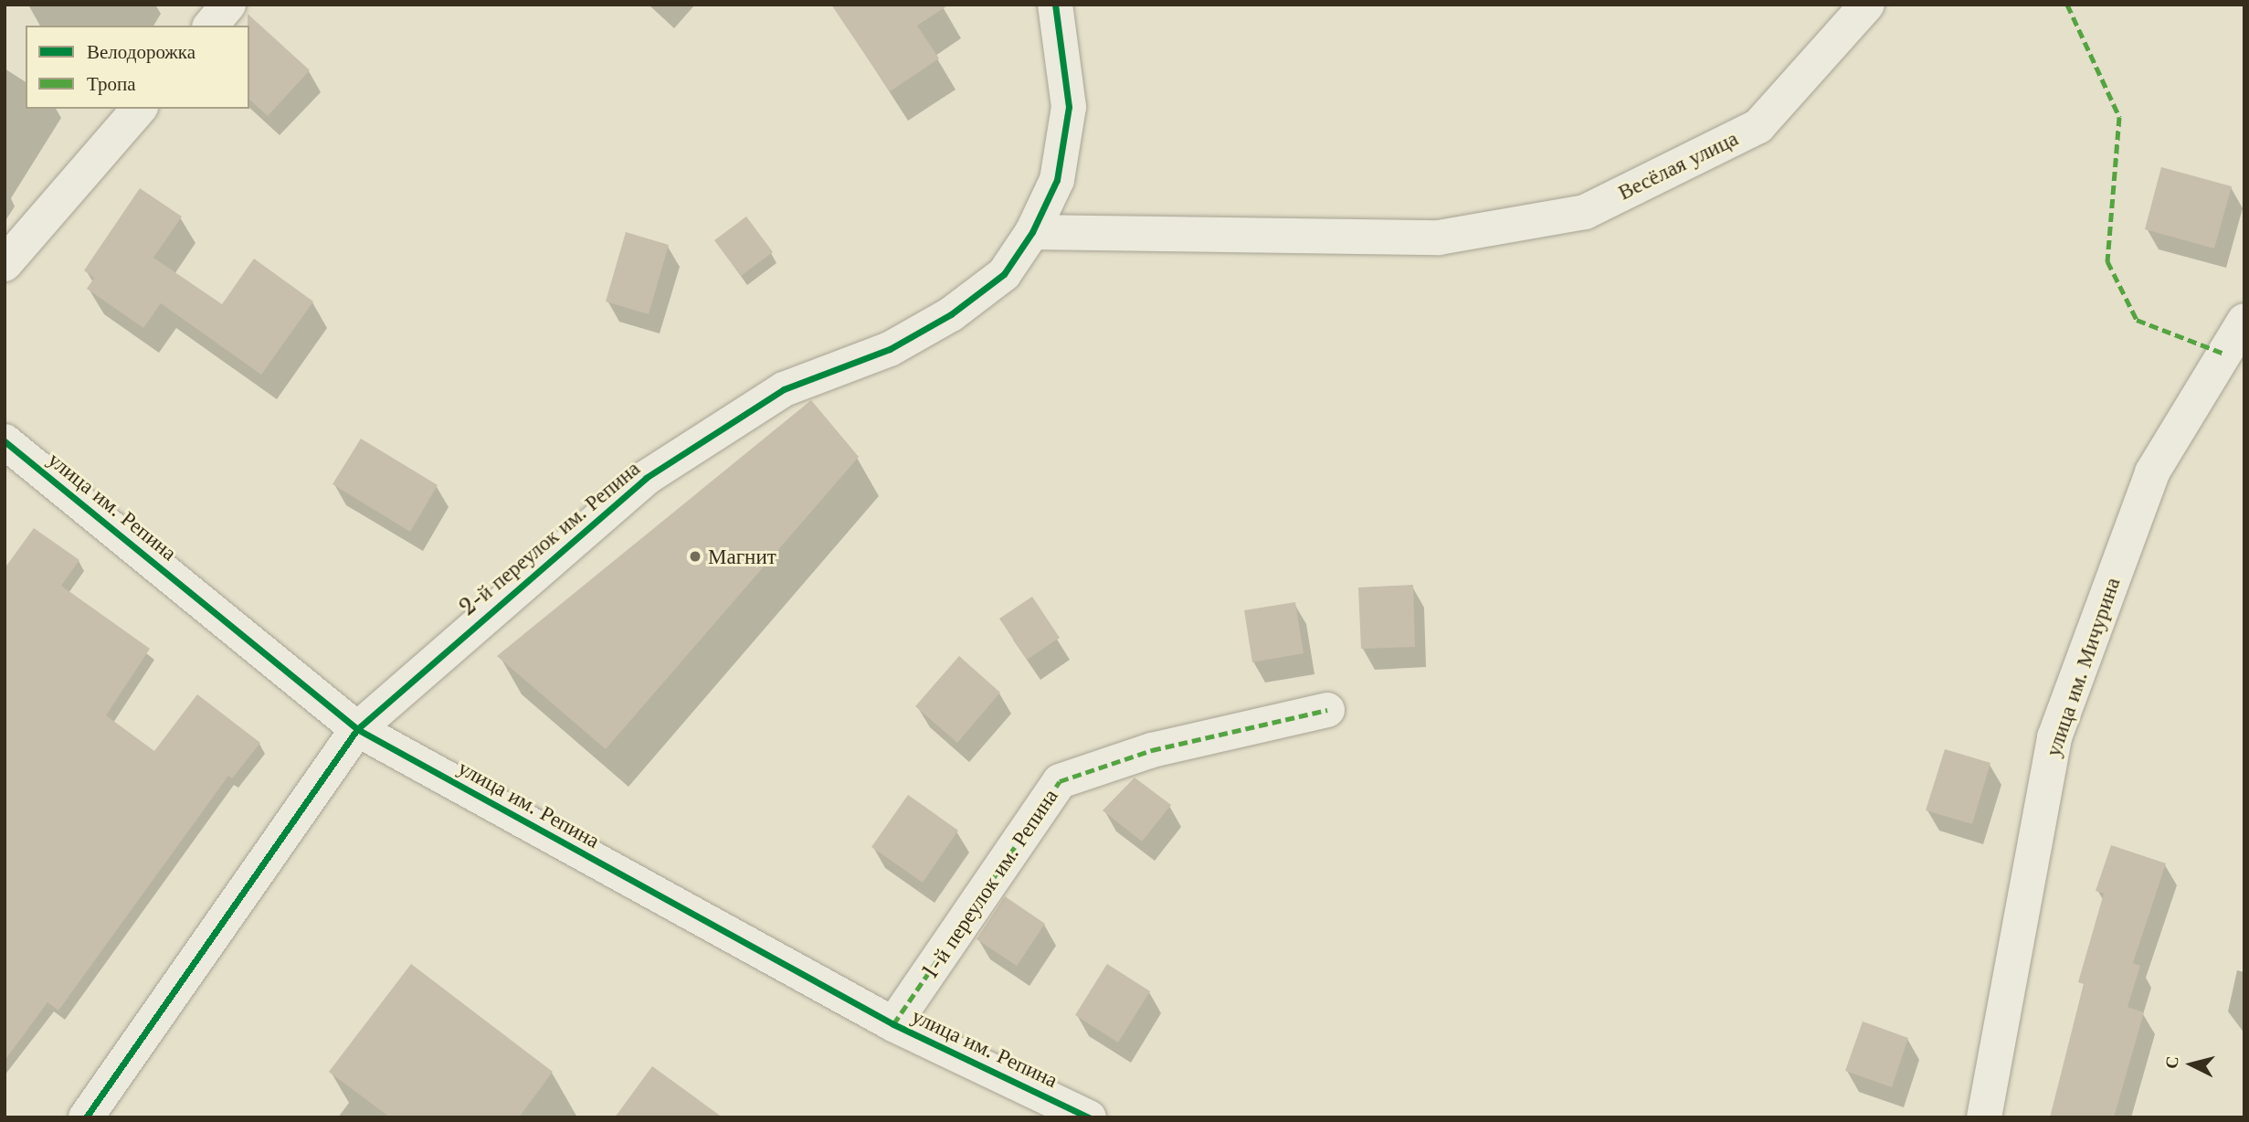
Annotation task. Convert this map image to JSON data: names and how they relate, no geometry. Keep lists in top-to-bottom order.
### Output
{
  "streets": {
    "street": [
      "Весёлая улица",
      "улица им. Репина",
      "2-й переулок им. Репина",
      "улица им. Мичурина",
      "1-й переулок им. Репина"
    ]
  },
  "crossings": [
    ["Весёлая улица", "2-й переулок им. Репина"],
    ["улица им. Репина", "2-й переулок им. Репина"],
    ["улица им. Репина", "1-й переулок им. Репина"]
  ],
  "places": ["Магнит"],
  "legend": ["Велодорожка", "Тропа"],
  "north": "left"
}
